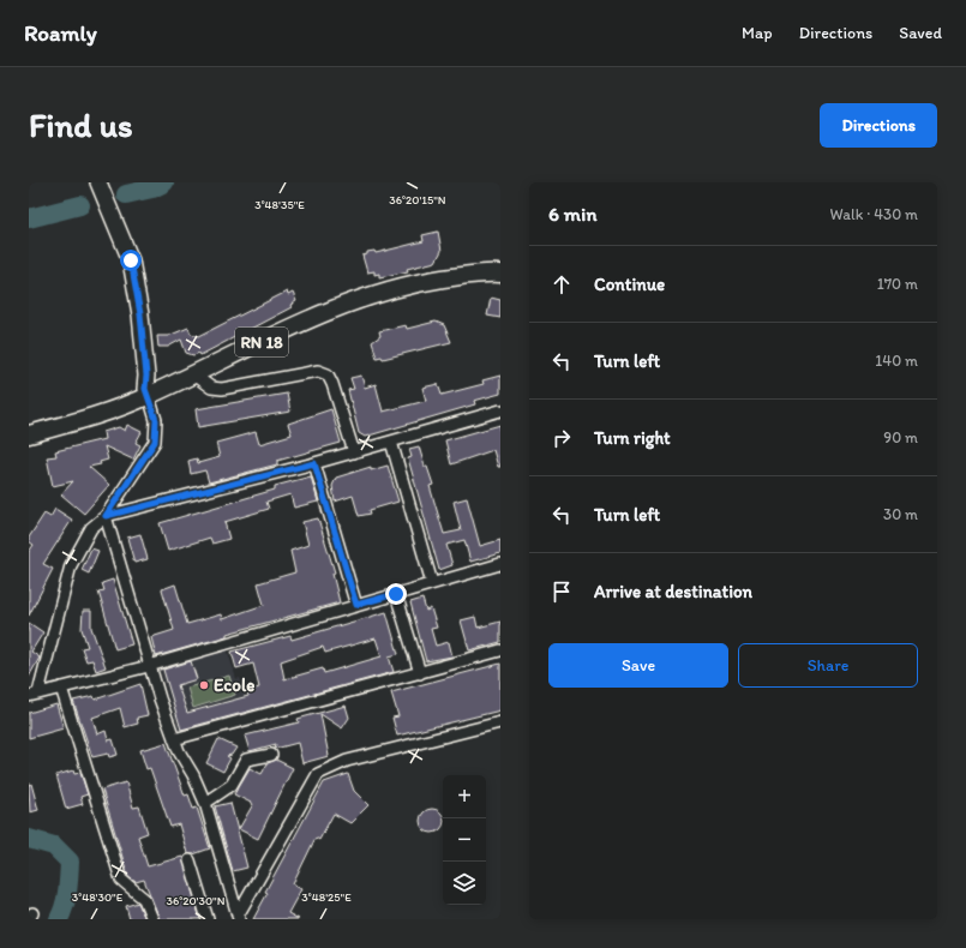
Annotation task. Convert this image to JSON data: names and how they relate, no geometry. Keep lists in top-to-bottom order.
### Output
{
  "streets": {
    "main road": ["RN 18"]
  },
  "places": ["Ecole"],
  "page": {
    "header": "Roamly",
    "nav": ["Map", "Directions", "Saved"],
    "buttons": [
      "Directions",
      ["Save", "Share"]
    ],
    "title": "Find us",
    "heading": ["6 min", "Walk · 430 m"],
    "list": [
      ["Continue", "170 m"],
      ["Turn left", "140 m"],
      ["Turn right", "90 m"],
      ["Turn left", "30 m"],
      "Arrive at destination"
    ],
    "map_buttons": ["+", "−"]
  },
  "coordinates": [
    "36°20'15\"N",
    "3°48'35\"E",
    "3°48'30\"E",
    "3°48'25\"E",
    "36°20'30\"N"
  ]
}
